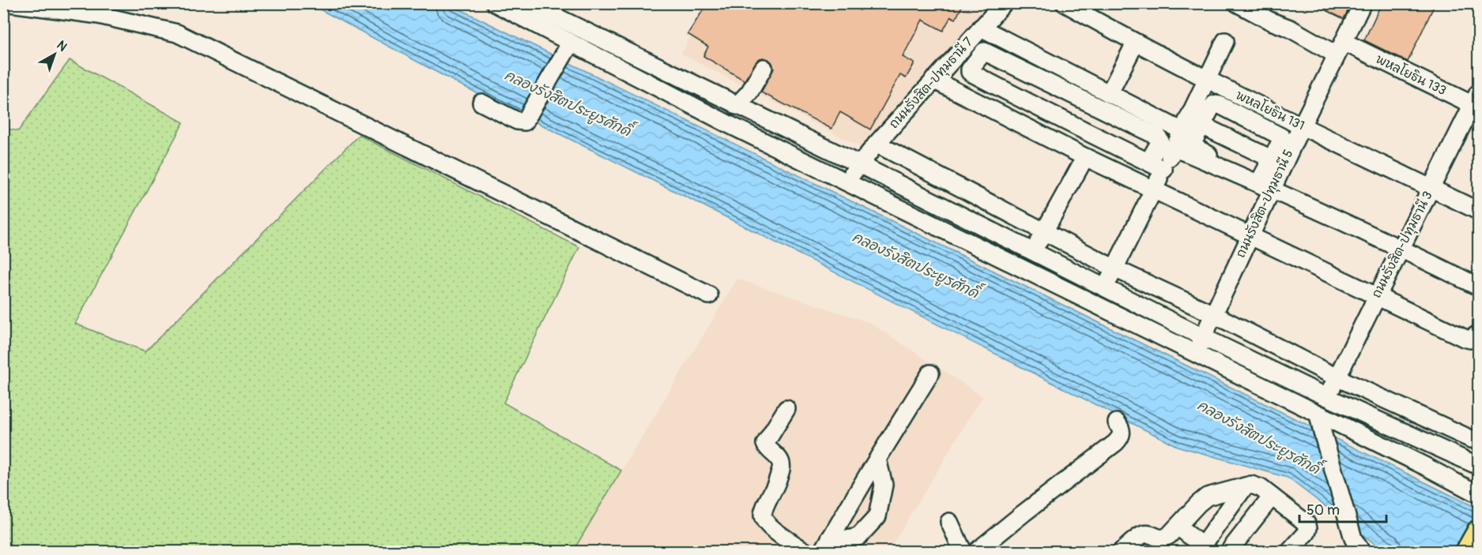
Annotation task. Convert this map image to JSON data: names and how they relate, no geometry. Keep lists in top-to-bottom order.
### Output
{
  "streets": {
    "street": [
      "พหลโยธิน 133",
      "ถนนรังสิต-ปทุมธานี 7",
      "พหลโยธิน 131",
      "ถนนรังสิต-ปทุมธานี 5",
      "ถนนรังสิต-ปทุมธานี 3"
    ]
  },
  "crossings": [
    ["พหลโยธิน 133", "ถนนรังสิต-ปทุมธานี 5"],
    ["พหลโยธิน 133", "ถนนรังสิต-ปทุมธานี 3"],
    ["พหลโยธิน 131", "ถนนรังสิต-ปทุมธานี 5"],
    ["พหลโยธิน 131", "ถนนรังสิต-ปทุมธานี 3"]
  ],
  "water": ["คลองรังสิตประยูรศักดิ์"],
  "scale_bar": "50 m",
  "north": "top right"
}
